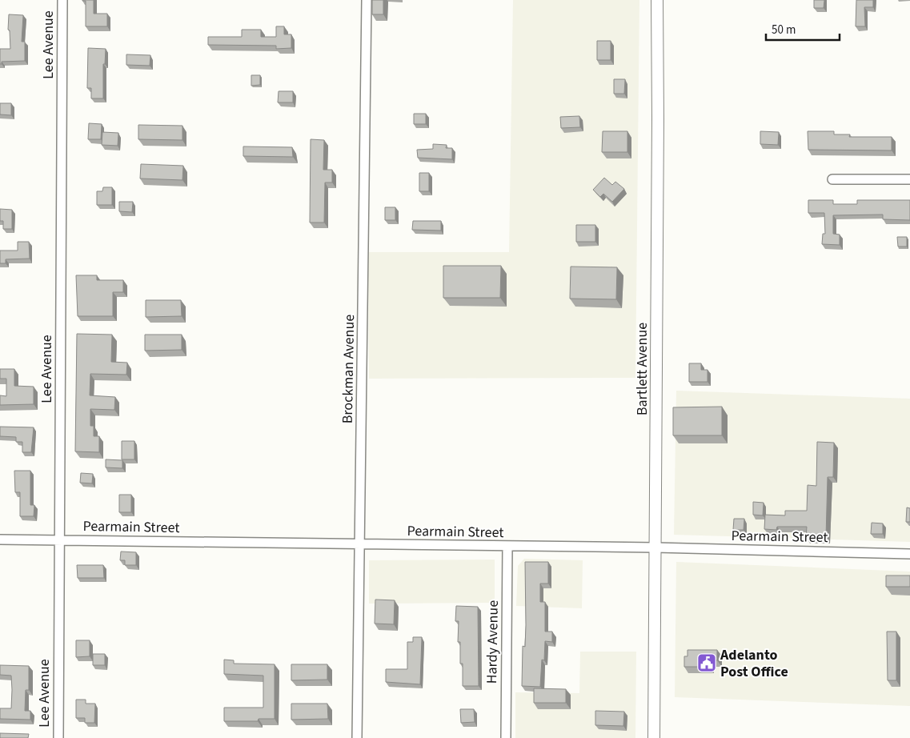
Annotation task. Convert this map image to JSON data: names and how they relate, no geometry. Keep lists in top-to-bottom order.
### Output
{
  "streets": {
    "street": [
      "Lee Avenue",
      "Brockman Avenue",
      "Bartlett Avenue",
      "Pearmain Street",
      "Hardy Avenue"
    ]
  },
  "crossings": [
    ["Lee Avenue", "Pearmain Street"],
    ["Brockman Avenue", "Pearmain Street"],
    ["Bartlett Avenue", "Pearmain Street"],
    ["Pearmain Street", "Hardy Avenue"]
  ],
  "places": {
    "public building": ["Adelanto Post Office"]
  },
  "scale_bar": "50 m"
}
